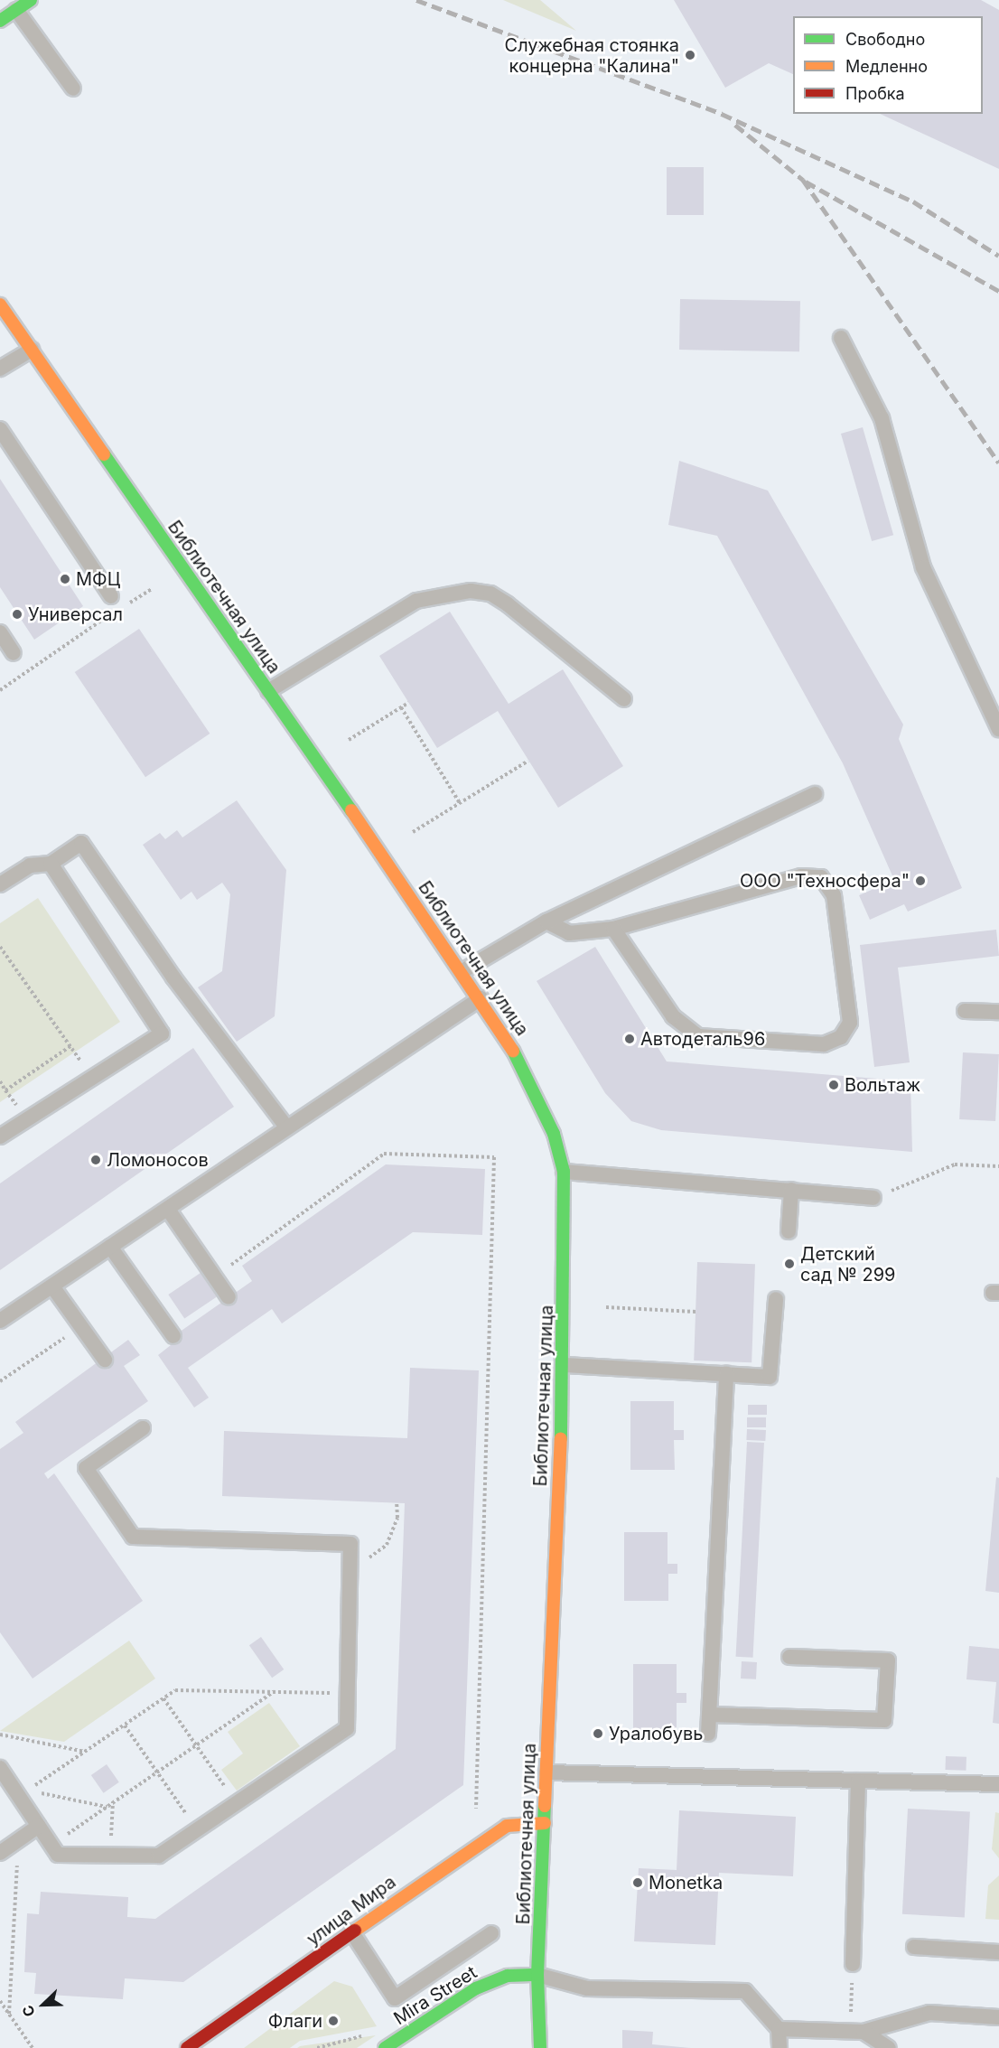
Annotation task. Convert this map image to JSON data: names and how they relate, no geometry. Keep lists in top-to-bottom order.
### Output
{
  "streets": {
    "street": ["Библиотечная улица", "улица Мира", "Mira Street"]
  },
  "crossings": [
    ["Библиотечная улица", "улица Мира"],
    ["Библиотечная улица", "Mira Street"]
  ],
  "places": [
    "Служебная стоянка концерна \"Калина\"",
    "МФЦ",
    "Универсал",
    "ООО \"Техносфера\"",
    "Автодеталь96",
    "Вольтаж",
    "Ломоносов",
    "Детский сад № 299",
    "Уралобувь",
    "Monetka",
    "Флаги"
  ],
  "legend": ["Свободно", "Медленно", "Пробка"],
  "north": "bottom left"
}
